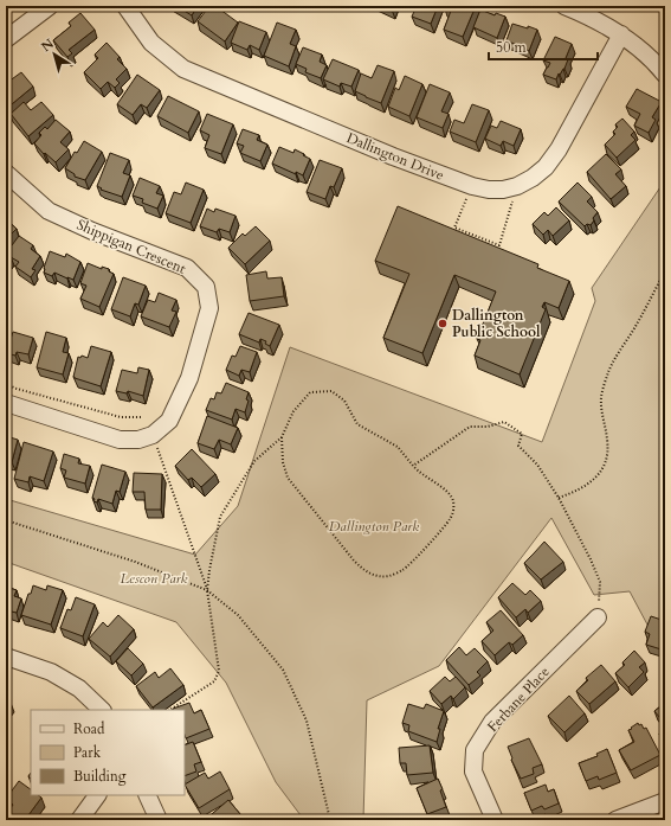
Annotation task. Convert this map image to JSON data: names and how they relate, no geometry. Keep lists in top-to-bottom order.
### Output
{
  "streets": {
    "street": ["Dallington Drive", "Shippigan Crescent", "Ferbane Place"]
  },
  "parks": ["Dallington Park", "Lescon Park"],
  "places": ["Dallington Public School"],
  "legend": ["Road", "Park", "Building"],
  "scale_bar": "50 m",
  "north": "top left"
}
